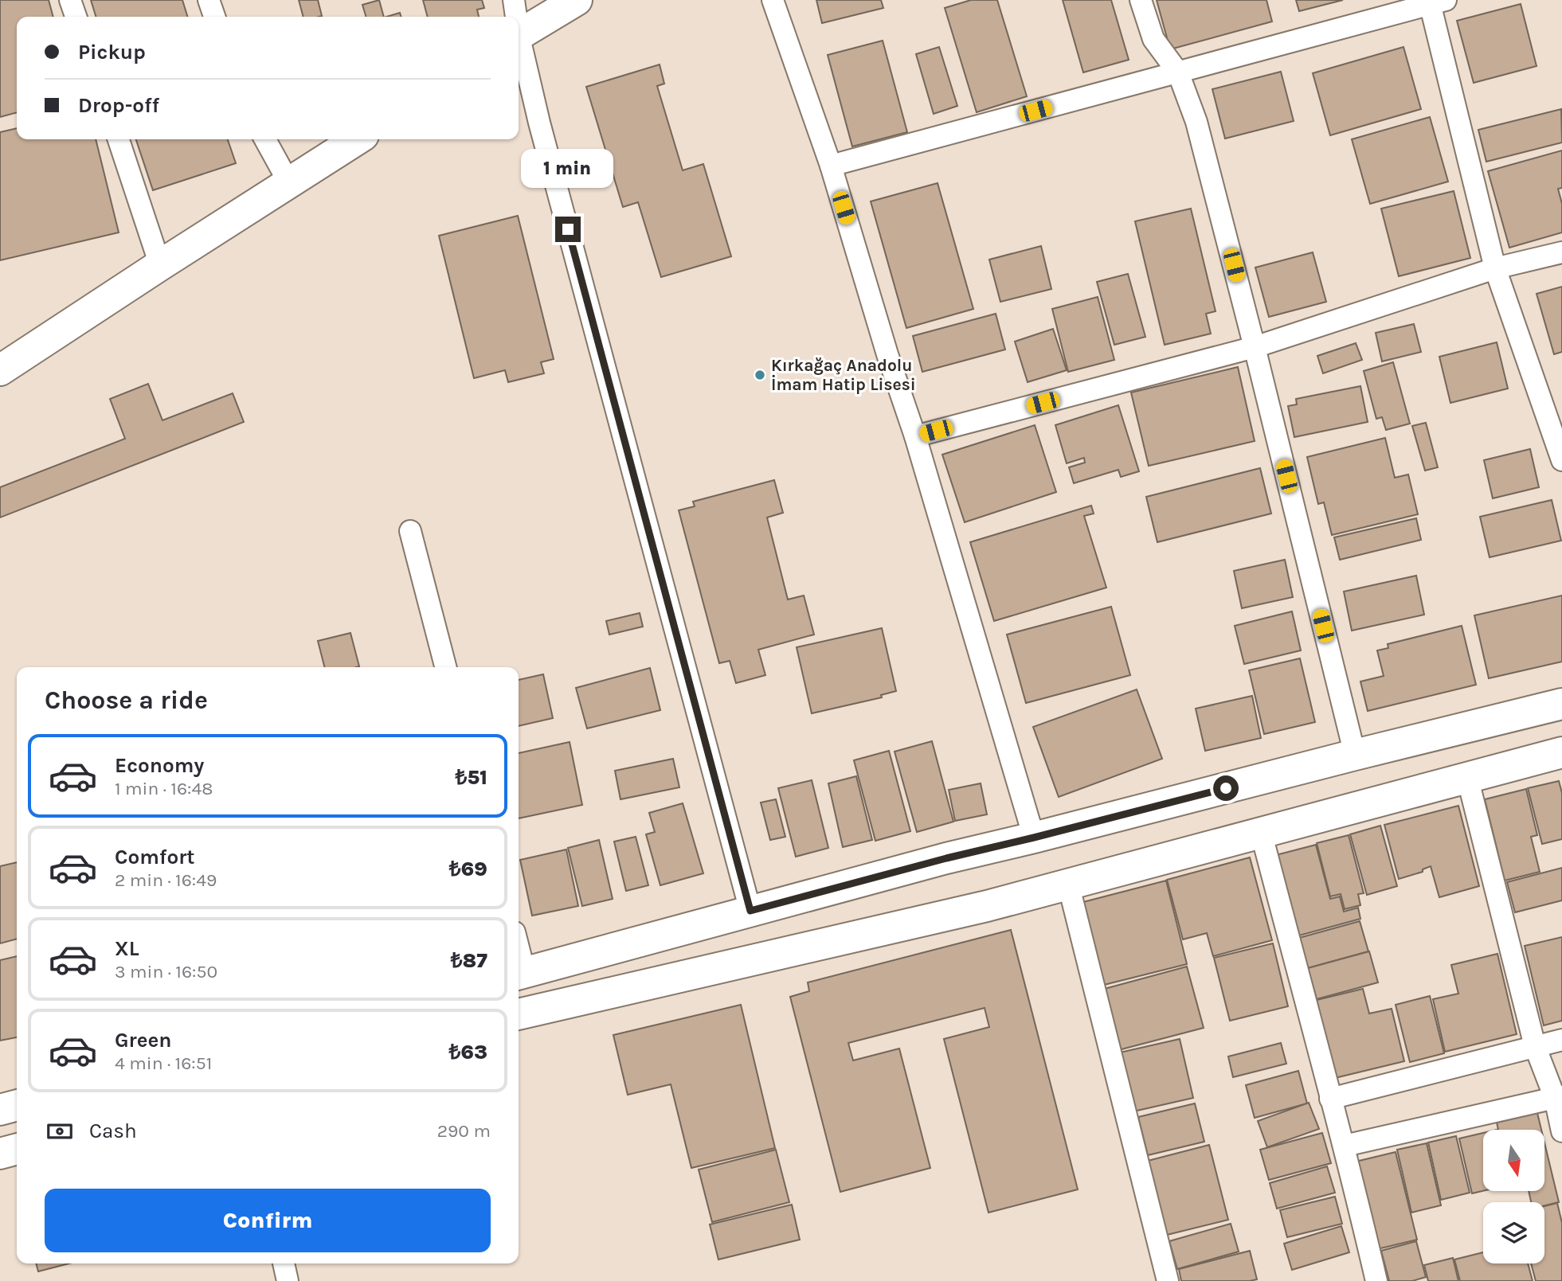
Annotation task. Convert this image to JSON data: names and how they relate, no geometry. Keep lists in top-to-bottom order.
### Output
{
  "places": ["Kırkağaç Anadolu İmam Hatip Lisesi"],
  "north": "bottom",
  "page": {
    "banner": ["Pickup", "Drop-off"],
    "bubble": "1 min",
    "heading": "Choose a ride",
    "list": [
      {
        "name": "Economy",
        "note": "1 min · 16:48",
        "value": "₺51"
      },
      {
        "name": "Comfort",
        "note": "2 min · 16:49",
        "value": "₺69"
      },
      {
        "name": "XL",
        "note": "3 min · 16:50",
        "value": "₺87"
      },
      {
        "name": "Green",
        "note": "4 min · 16:51",
        "value": "₺63"
      }
    ],
    "pay": ["Cash", "290 m"],
    "buttons": "Confirm"
  }
}
